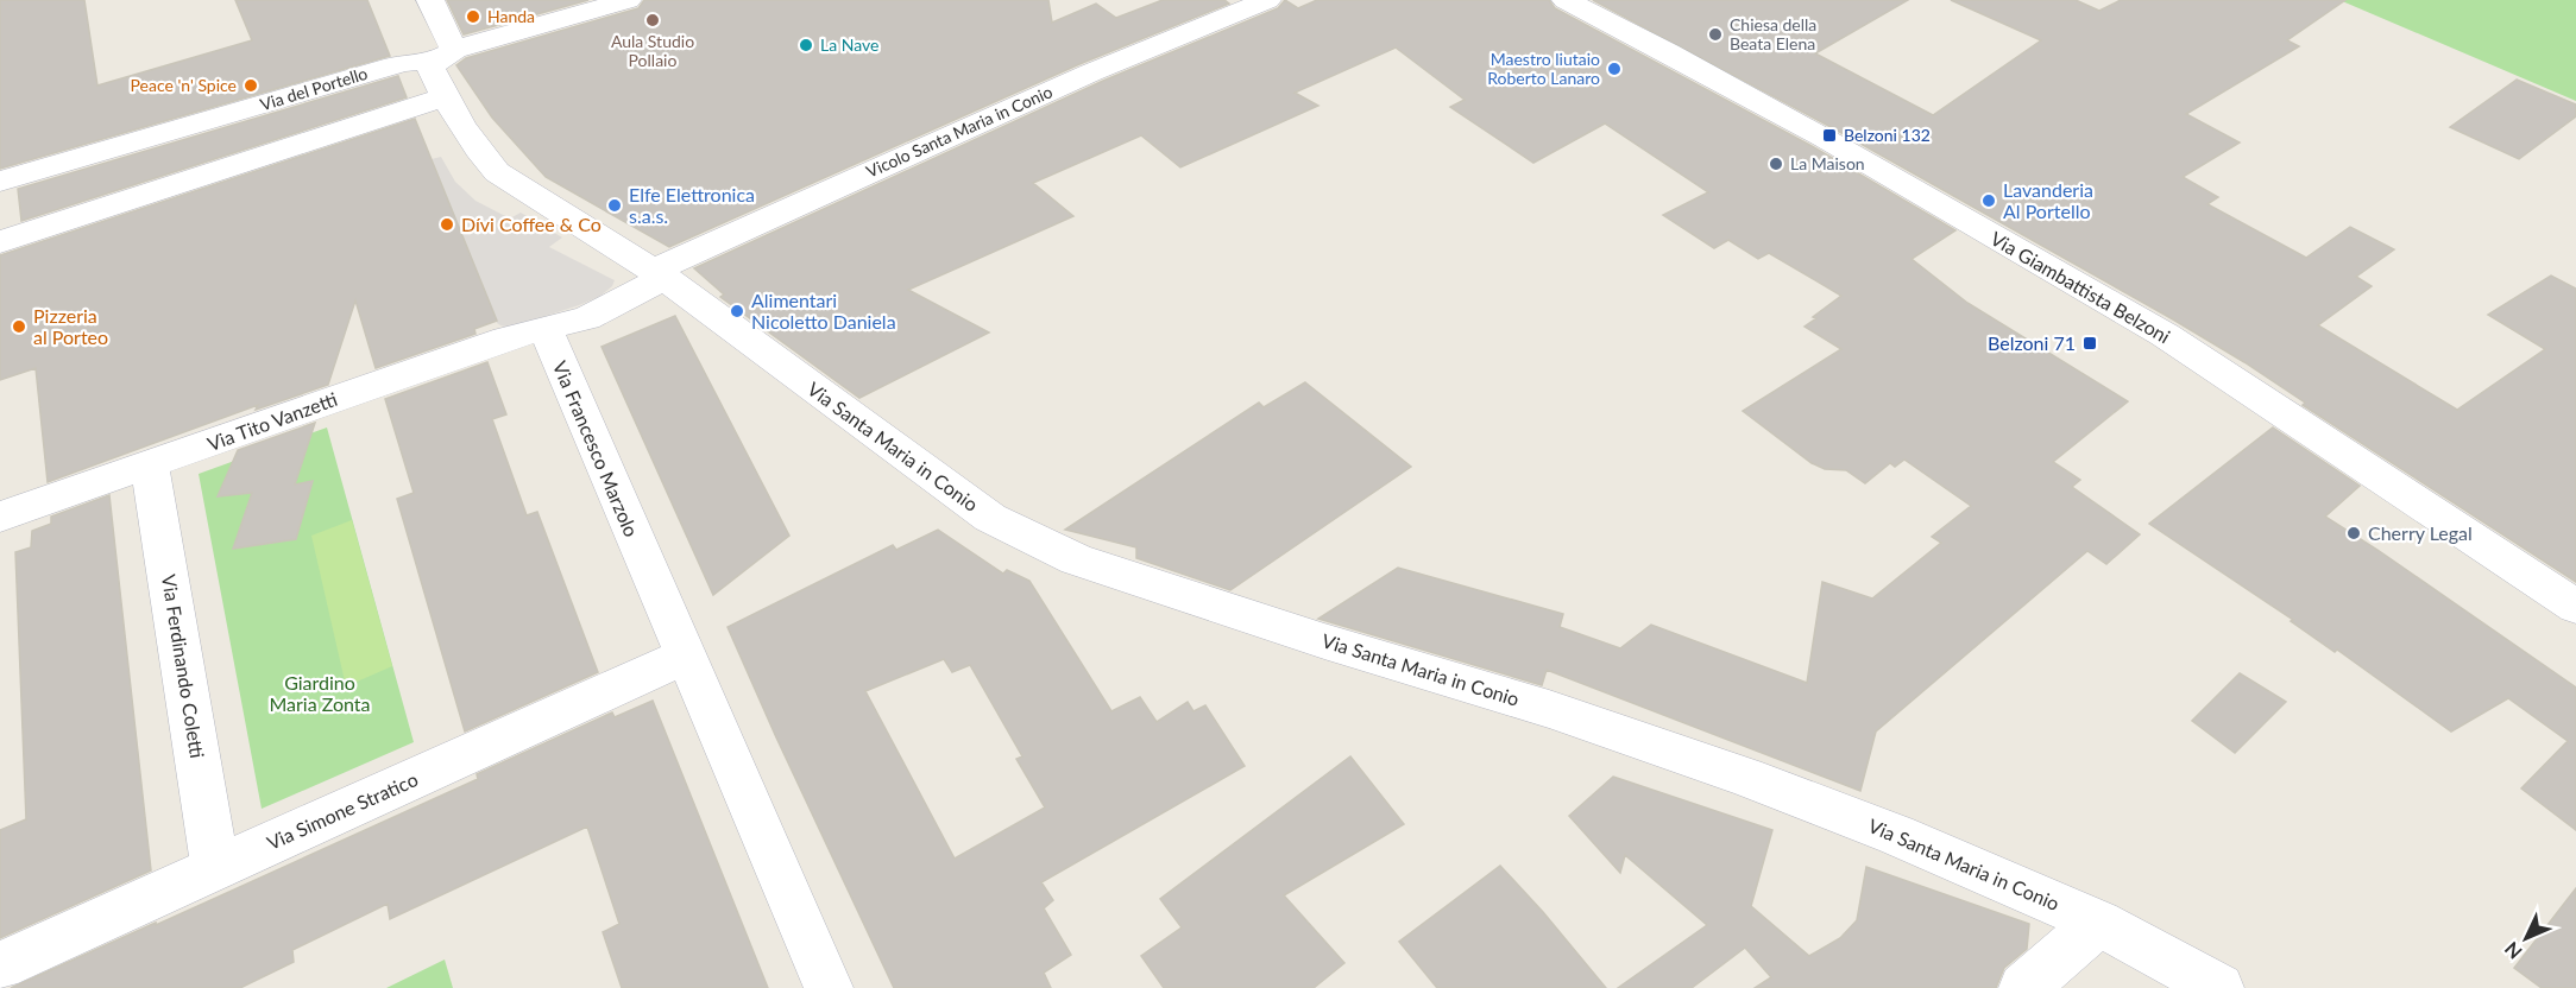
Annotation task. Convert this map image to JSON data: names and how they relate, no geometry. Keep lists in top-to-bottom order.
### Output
{
  "streets": {
    "street": [
      "Via del Portello",
      "Vicolo Santa Maria in Conio",
      "Via Giambattista Belzoni",
      "Via Tito Vanzetti",
      "Via Santa Maria in Conio",
      "Via Francesco Marzolo",
      "Via Ferdinando Coletti",
      "Via Simone Stratico"
    ]
  },
  "crossings": [
    ["Vicolo Santa Maria in Conio", "Via Santa Maria in Conio"],
    ["Via Tito Vanzetti", "Via Francesco Marzolo"],
    ["Via Tito Vanzetti", "Via Ferdinando Coletti"],
    ["Via Francesco Marzolo", "Via Simone Stratico"],
    ["Via Ferdinando Coletti", "Via Simone Stratico"]
  ],
  "parks": ["Giardino Maria Zonta"],
  "places": {
    "other": [
      "Handa",
      "Aula Studio Pollaio",
      "Chiesa della Beata Elena",
      "La Nave",
      "Maestro liutaio Roberto Lanaro",
      "Peace 'n' Spice",
      "La Maison",
      "Lavanderia Al Portello",
      "Elfe Elettronica s.a.s.",
      "Dívi Coffee & Co",
      "Alimentari Nicoletto Daniela",
      "Pizzeria al Porteo",
      "Cherry Legal"
    ],
    "transit": ["Belzoni 132", "Belzoni 71"]
  },
  "north": "bottom left"
}
